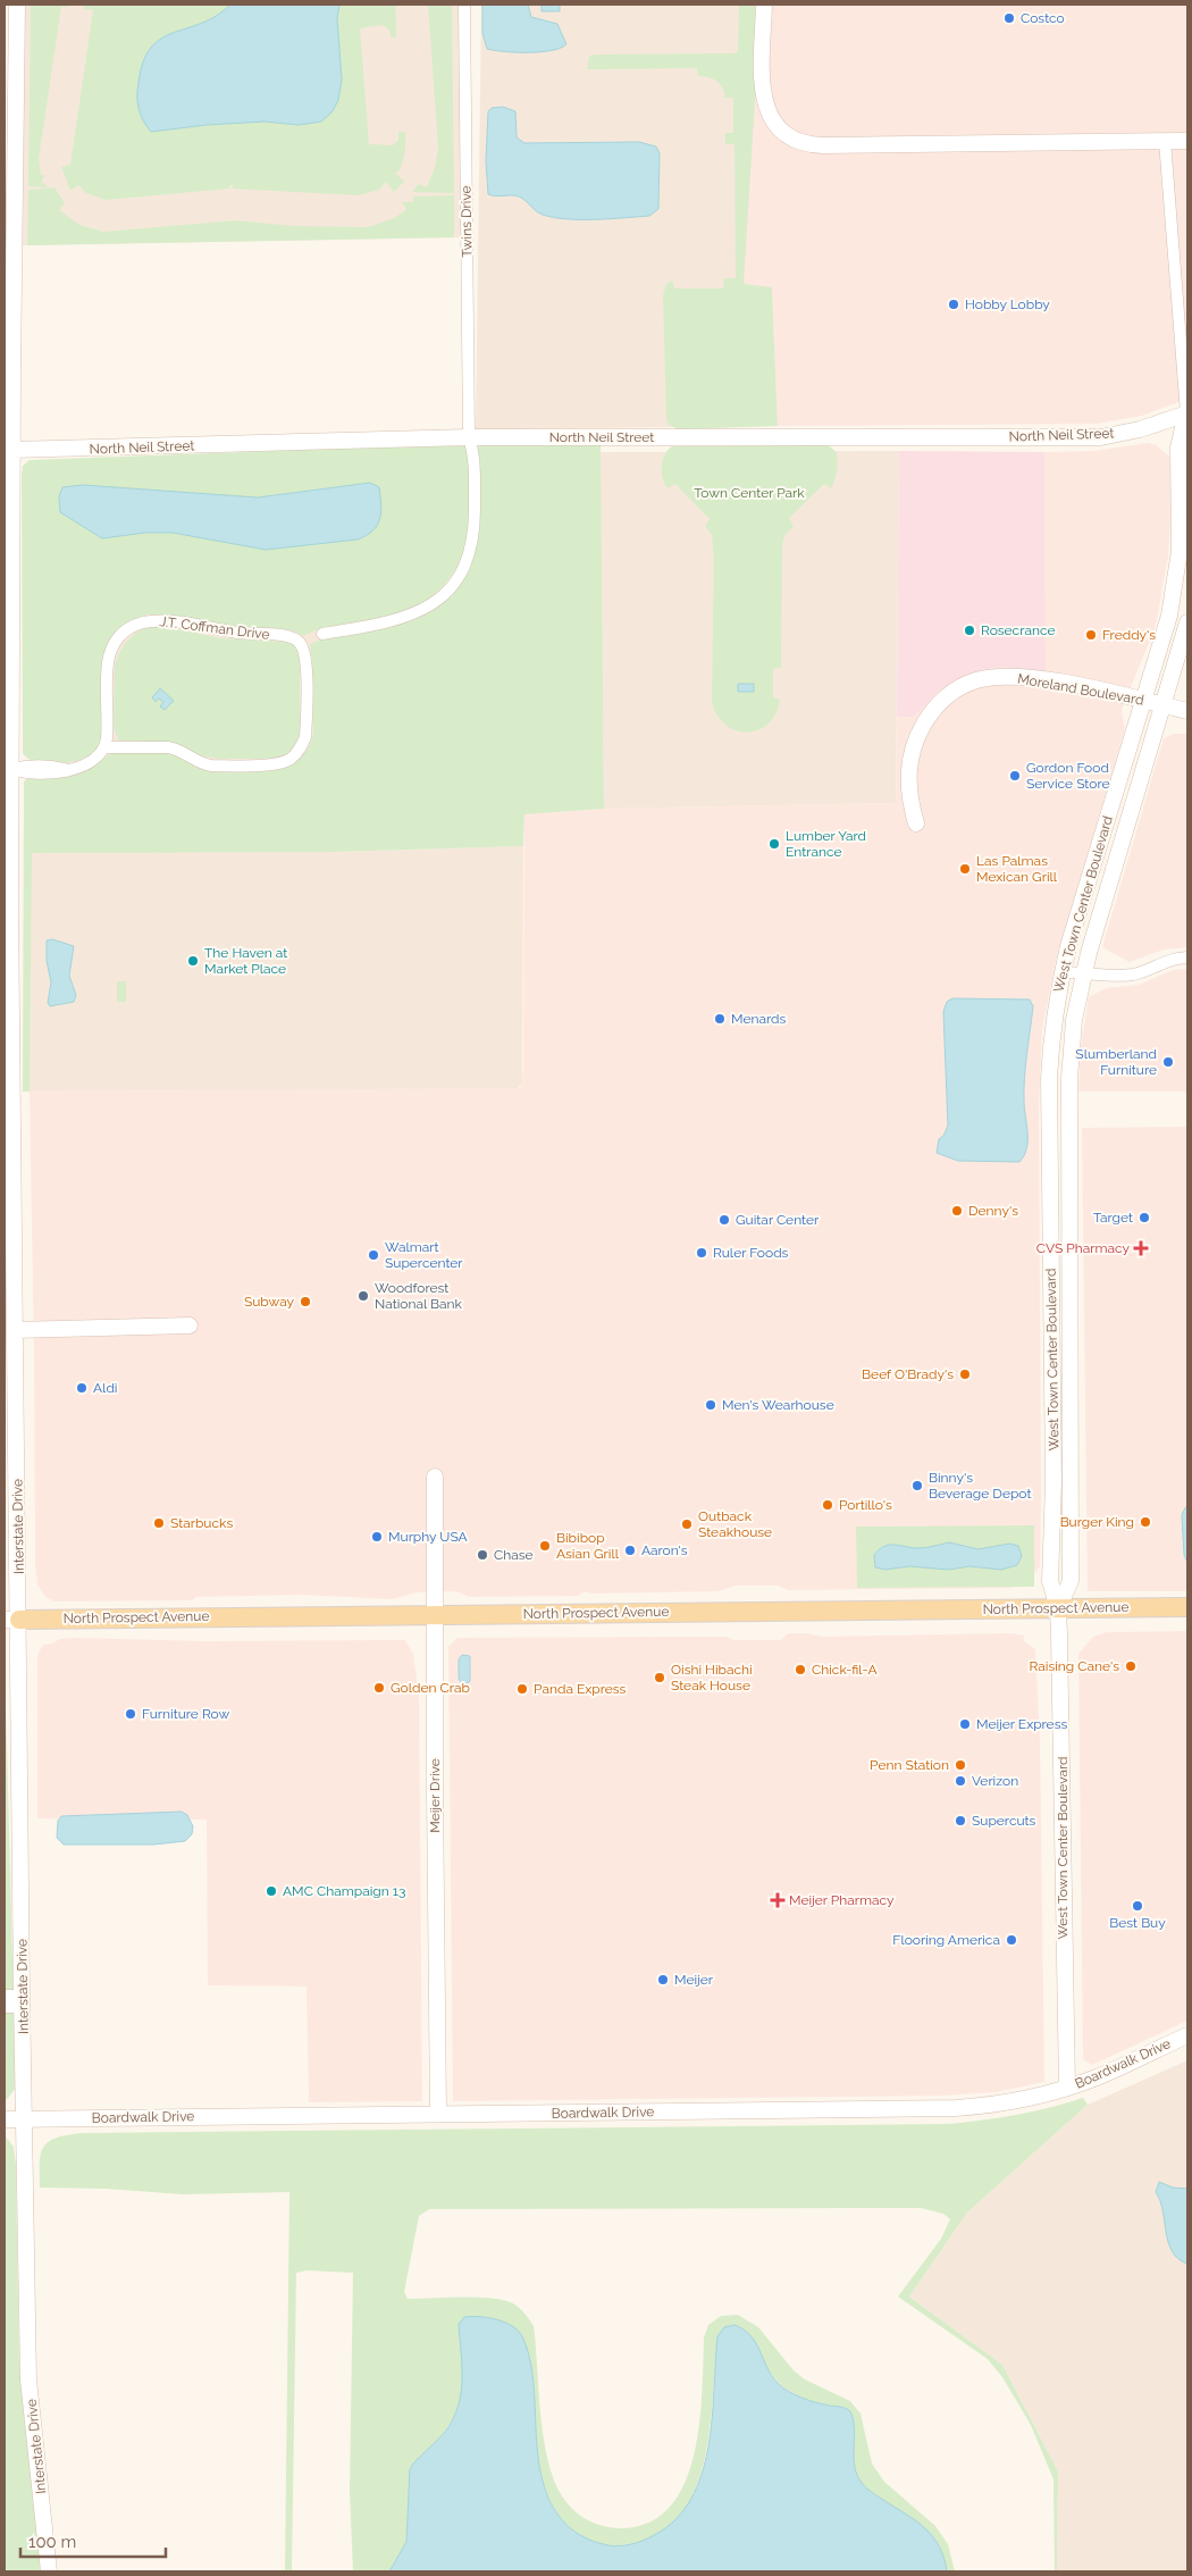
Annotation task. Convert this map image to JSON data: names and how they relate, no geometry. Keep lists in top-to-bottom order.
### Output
{
  "streets": {
    "main road": [
      "North Neil Street",
      "Moreland Boulevard",
      "West Town Center Boulevard",
      "Interstate Drive",
      "North Prospect Avenue",
      "Meijer Drive",
      "Boardwalk Drive"
    ],
    "street": ["Twins Drive", "J.T. Coffman Drive"]
  },
  "crossings": [
    ["Twins Drive", "North Neil Street"],
    ["North Neil Street", "West Town Center Boulevard"],
    ["North Neil Street", "Interstate Drive"],
    ["Moreland Boulevard", "West Town Center Boulevard"],
    ["West Town Center Boulevard", "North Prospect Avenue"],
    ["West Town Center Boulevard", "Boardwalk Drive"],
    ["Interstate Drive", "North Prospect Avenue"],
    ["Interstate Drive", "Boardwalk Drive"],
    ["North Prospect Avenue", "Meijer Drive"],
    ["Meijer Drive", "Boardwalk Drive"]
  ],
  "parks": ["Town Center Park"],
  "places": {
    "other": [
      "Costco",
      "Hobby Lobby",
      "Rosecrance",
      "Freddy's",
      "Gordon Food Service Store",
      "Lumber Yard Entrance",
      "Las Palmas Mexican Grill",
      "The Haven at Market Place",
      "Menards",
      "Slumberland Furniture",
      "Denny's",
      "Target",
      "Guitar Center",
      "Ruler Foods",
      "Walmart Supercenter",
      "Woodforest National Bank",
      "Subway",
      "Beef O'Brady's",
      "Aldi",
      "Men's Wearhouse",
      "Binny's Beverage Depot",
      "Portillo's",
      "Burger King",
      "Starbucks",
      "Outback Steakhouse",
      "Murphy USA",
      "Bibibop Asian Grill",
      "Aaron's",
      "Chase",
      "Raising Cane's",
      "Chick-fil-A",
      "Oishi Hibachi Steak House",
      "Golden Crab",
      "Panda Express",
      "Furniture Row",
      "Meijer Express",
      "Penn Station",
      "Verizon",
      "Supercuts",
      "AMC Champaign 13",
      "Best Buy",
      "Flooring America",
      "Meijer"
    ],
    "health": ["CVS Pharmacy", "Meijer Pharmacy"]
  },
  "scale_bar": "100 m"
}
